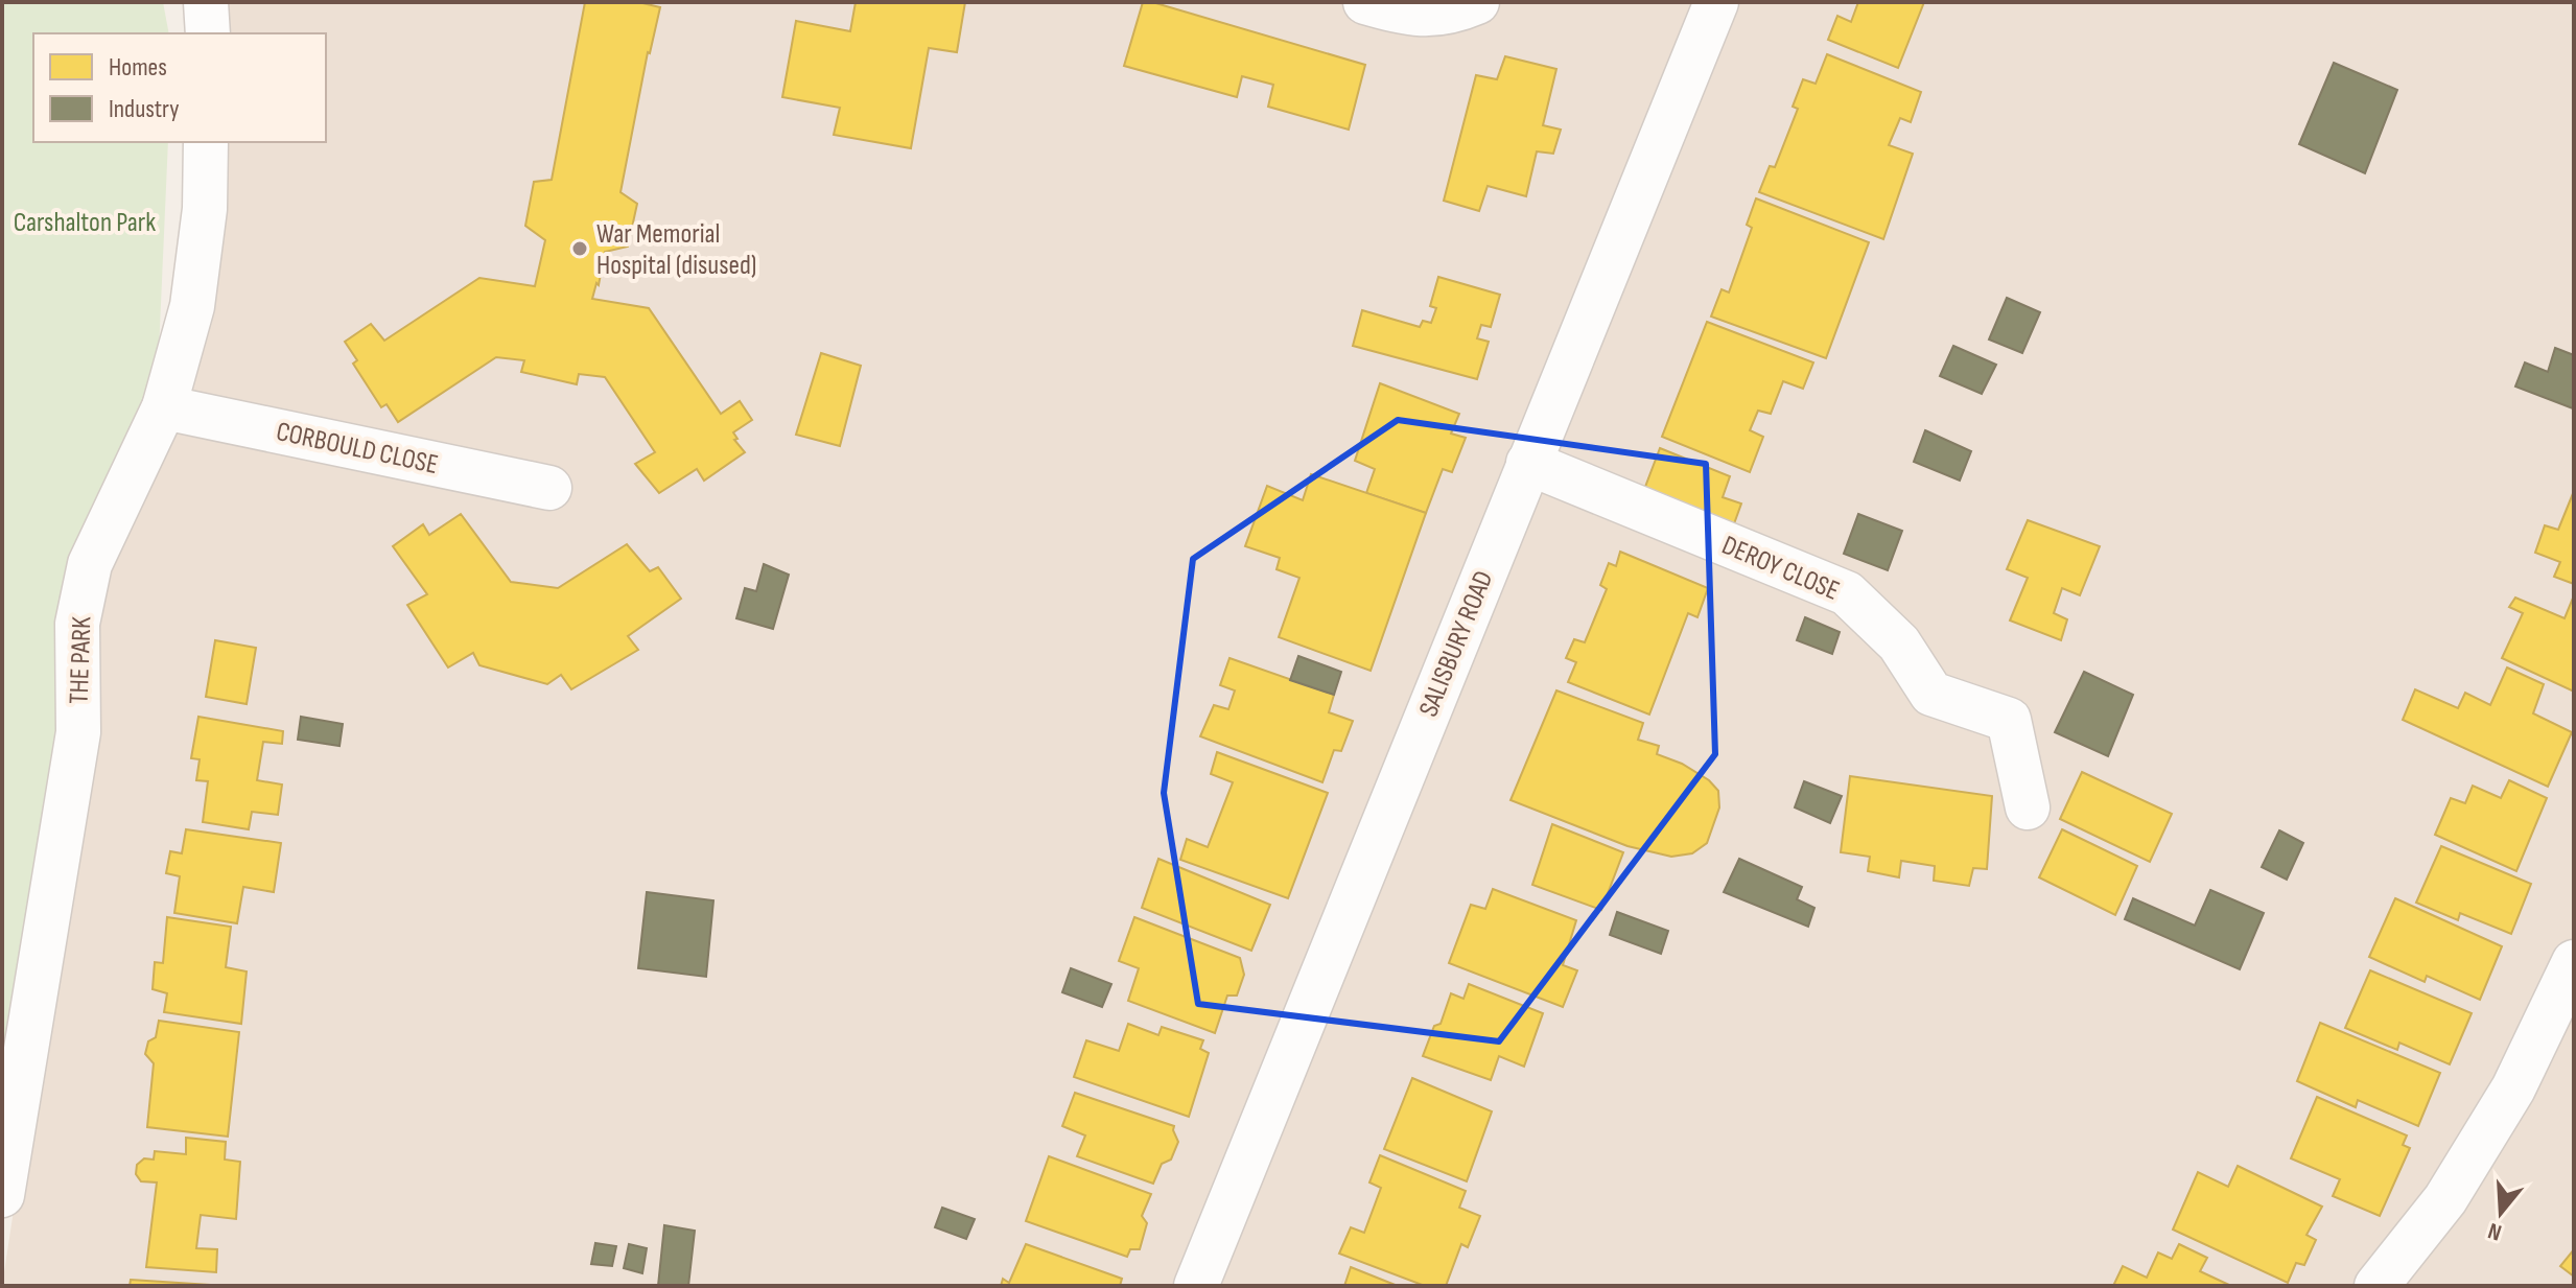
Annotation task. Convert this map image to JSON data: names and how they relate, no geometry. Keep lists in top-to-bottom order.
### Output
{
  "streets": {
    "street": [
      "CORBOULD CLOSE",
      "DEROY CLOSE",
      "SALISBURY ROAD",
      "THE PARK"
    ]
  },
  "crossings": [
    ["CORBOULD CLOSE", "THE PARK"],
    ["DEROY CLOSE", "SALISBURY ROAD"]
  ],
  "parks": ["Carshalton Park"],
  "places": ["War Memorial Hospital (disused)"],
  "legend": ["Homes", "Industry"],
  "north": "bottom"
}
